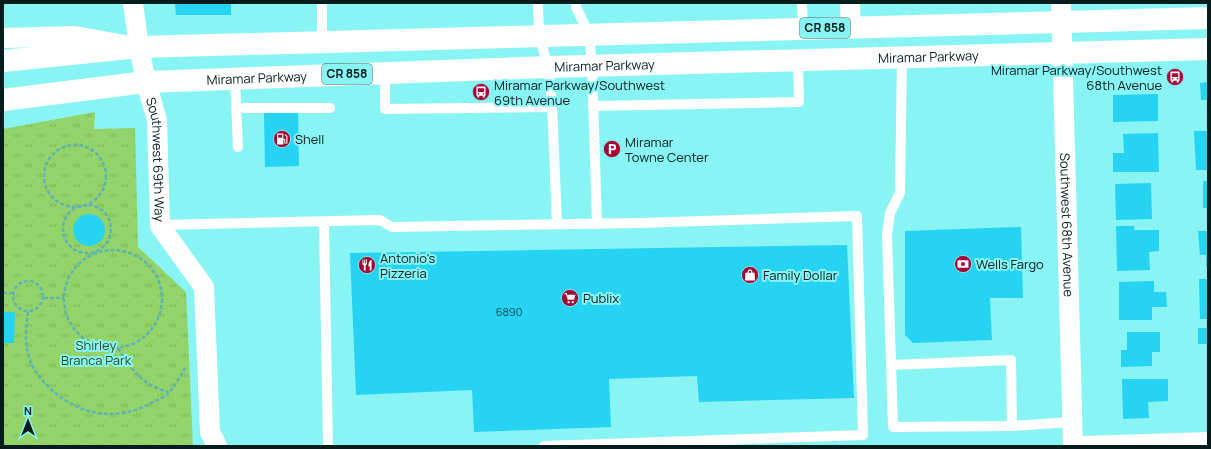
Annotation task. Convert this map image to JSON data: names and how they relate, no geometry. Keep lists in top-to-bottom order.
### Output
{
  "streets": {
    "main road": ["CR 858", "Miramar Parkway"],
    "street": ["Southwest 69th Way", "Southwest 68th Avenue"]
  },
  "crossings": [
    ["CR 858", "Southwest 69th Way"],
    ["CR 858", "Southwest 68th Avenue"],
    ["Miramar Parkway", "Southwest 69th Way"],
    ["Miramar Parkway", "Southwest 68th Avenue"]
  ],
  "parks": ["Shirley Branca Park"],
  "places": {
    "bus stop": ["Miramar Parkway/Southwest 68th Avenue", "Miramar Parkway/Southwest 69th Avenue"],
    "fuel station": ["Shell"],
    "parking": ["Miramar Towne Center"],
    "bank": ["Wells Fargo"],
    "restaurant": ["Antonio's Pizzeria"],
    "shop": ["Family Dollar"],
    "supermarket": ["Publix"]
  },
  "house_numbers": ["6890"],
  "north": "top"
}
